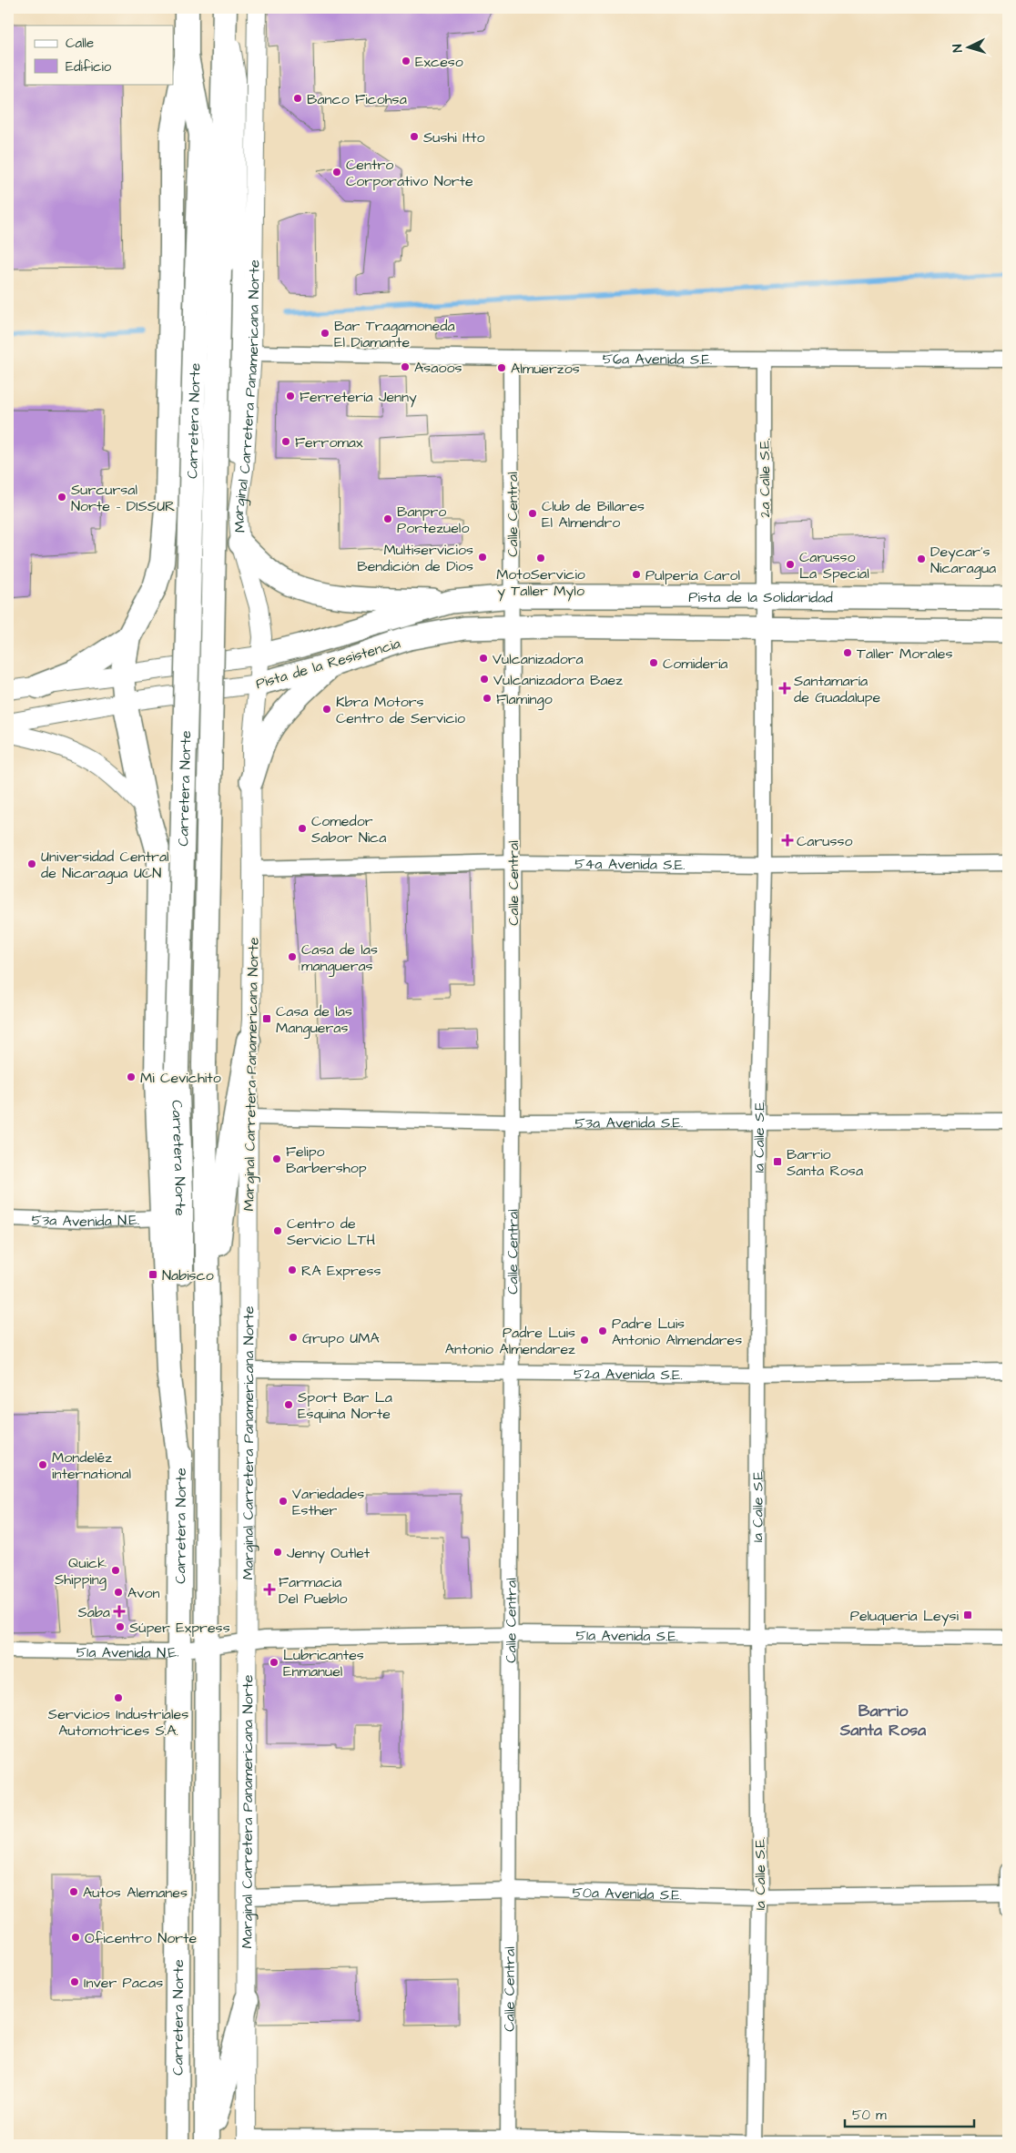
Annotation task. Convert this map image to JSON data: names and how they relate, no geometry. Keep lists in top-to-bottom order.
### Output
{
  "streets": {
    "highway": ["Carretera Norte"],
    "main road": ["Pista de la Solidaridad", "Pista de la Resistencia"],
    "street": [
      "56a Avenida S.E.",
      "Marginal Carretera Panamericana Norte",
      "2a Calle S.E.",
      "Calle Central",
      "54a Avenida S.E.",
      "53a Avenida S.E.",
      "1a Calle S.E.",
      "53a Avenida N.E.",
      "52a Avenida S.E.",
      "51a Avenida S.E.",
      "51a Avenida N.E.",
      "50a Avenida S.E."
    ]
  },
  "crossings": [
    ["56a Avenida S.E.", "Marginal Carretera Panamericana Norte"],
    ["56a Avenida S.E.", "2a Calle S.E."],
    ["56a Avenida S.E.", "Calle Central"],
    ["Marginal Carretera Panamericana Norte", "Pista de la Resistencia"],
    ["Marginal Carretera Panamericana Norte", "54a Avenida S.E."],
    ["Marginal Carretera Panamericana Norte", "53a Avenida S.E."],
    ["Marginal Carretera Panamericana Norte", "52a Avenida S.E."],
    ["Marginal Carretera Panamericana Norte", "51a Avenida S.E."],
    ["Marginal Carretera Panamericana Norte", "51a Avenida N.E."],
    ["Marginal Carretera Panamericana Norte", "50a Avenida S.E."],
    ["Carretera Norte", "51a Avenida N.E."],
    ["2a Calle S.E.", "Pista de la Solidaridad"],
    ["Calle Central", "Pista de la Solidaridad"],
    ["Calle Central", "Pista de la Resistencia"],
    ["Calle Central", "54a Avenida S.E."],
    ["Calle Central", "53a Avenida S.E."],
    ["Calle Central", "52a Avenida S.E."],
    ["Calle Central", "51a Avenida S.E."],
    ["Calle Central", "50a Avenida S.E."],
    ["Pista de la Solidaridad", "Pista de la Resistencia"],
    ["54a Avenida S.E.", "1a Calle S.E."],
    ["53a Avenida S.E.", "1a Calle S.E."],
    ["1a Calle S.E.", "52a Avenida S.E."],
    ["1a Calle S.E.", "51a Avenida S.E."],
    ["1a Calle S.E.", "50a Avenida S.E."],
    ["51a Avenida S.E.", "51a Avenida N.E."]
  ],
  "districts": ["Barrio Santa Rosa"],
  "places": {
    "other": [
      "Exceso",
      "Banco Ficohsa",
      "Sushi Itto",
      "Centro Corporativo Norte",
      "Bar Tragamoneda El Diamante",
      "Asaoos",
      "Almuerzos",
      "Ferretería Jenny",
      "Ferromax",
      "Surcursal Norte - DISSUR",
      "Club de Billares El Almendro",
      "Banpro Portezuelo",
      "Multiservicios Bendición de Dios",
      "MotoServicio y Taller Mylo",
      "Deycar's Nicaragua",
      "Carusso La Special",
      "Pulpería Carol",
      "Taller Morales",
      "Vulcanizadora",
      "Comidería",
      "Vulcanizadora Baez",
      "Flamingo",
      "Kbra Motors Centro de Servicio",
      "Comedor Sabor Nica",
      "Universidad Central de Nicaragua UCN",
      "Casa de las mangueras",
      "Mi Cevichito",
      "Felipo Barbershop",
      "Centro de Servicio LTH",
      "RA Express",
      "Padre Luis Antonio Almendares",
      "Grupo UMA",
      "Padre Luis Antonio Almendarez",
      "Sport Bar La Esquina Norte",
      "Mondelēz international",
      "Variedades Esther",
      "Jenny Outlet",
      "Quick Shipping",
      "Avon",
      "Súper Express",
      "Lubricantes Enmanuel",
      "Servicios Industriales Automotrices S.A.",
      "Autos Alemanes",
      "Oficentro Norte",
      "Inver Pacas"
    ],
    "health": [
      "Santamaría de Guadalupe",
      "Carusso",
      "Farmacia Del Pueblo",
      "Saba"
    ],
    "transit": [
      "Casa de las Mangueras",
      "Barrio Santa Rosa",
      "Nabisco",
      "Peluquería Leysi"
    ]
  },
  "legend": ["Calle", "Edificio"],
  "scale_bar": "50 m",
  "north": "left"
}
